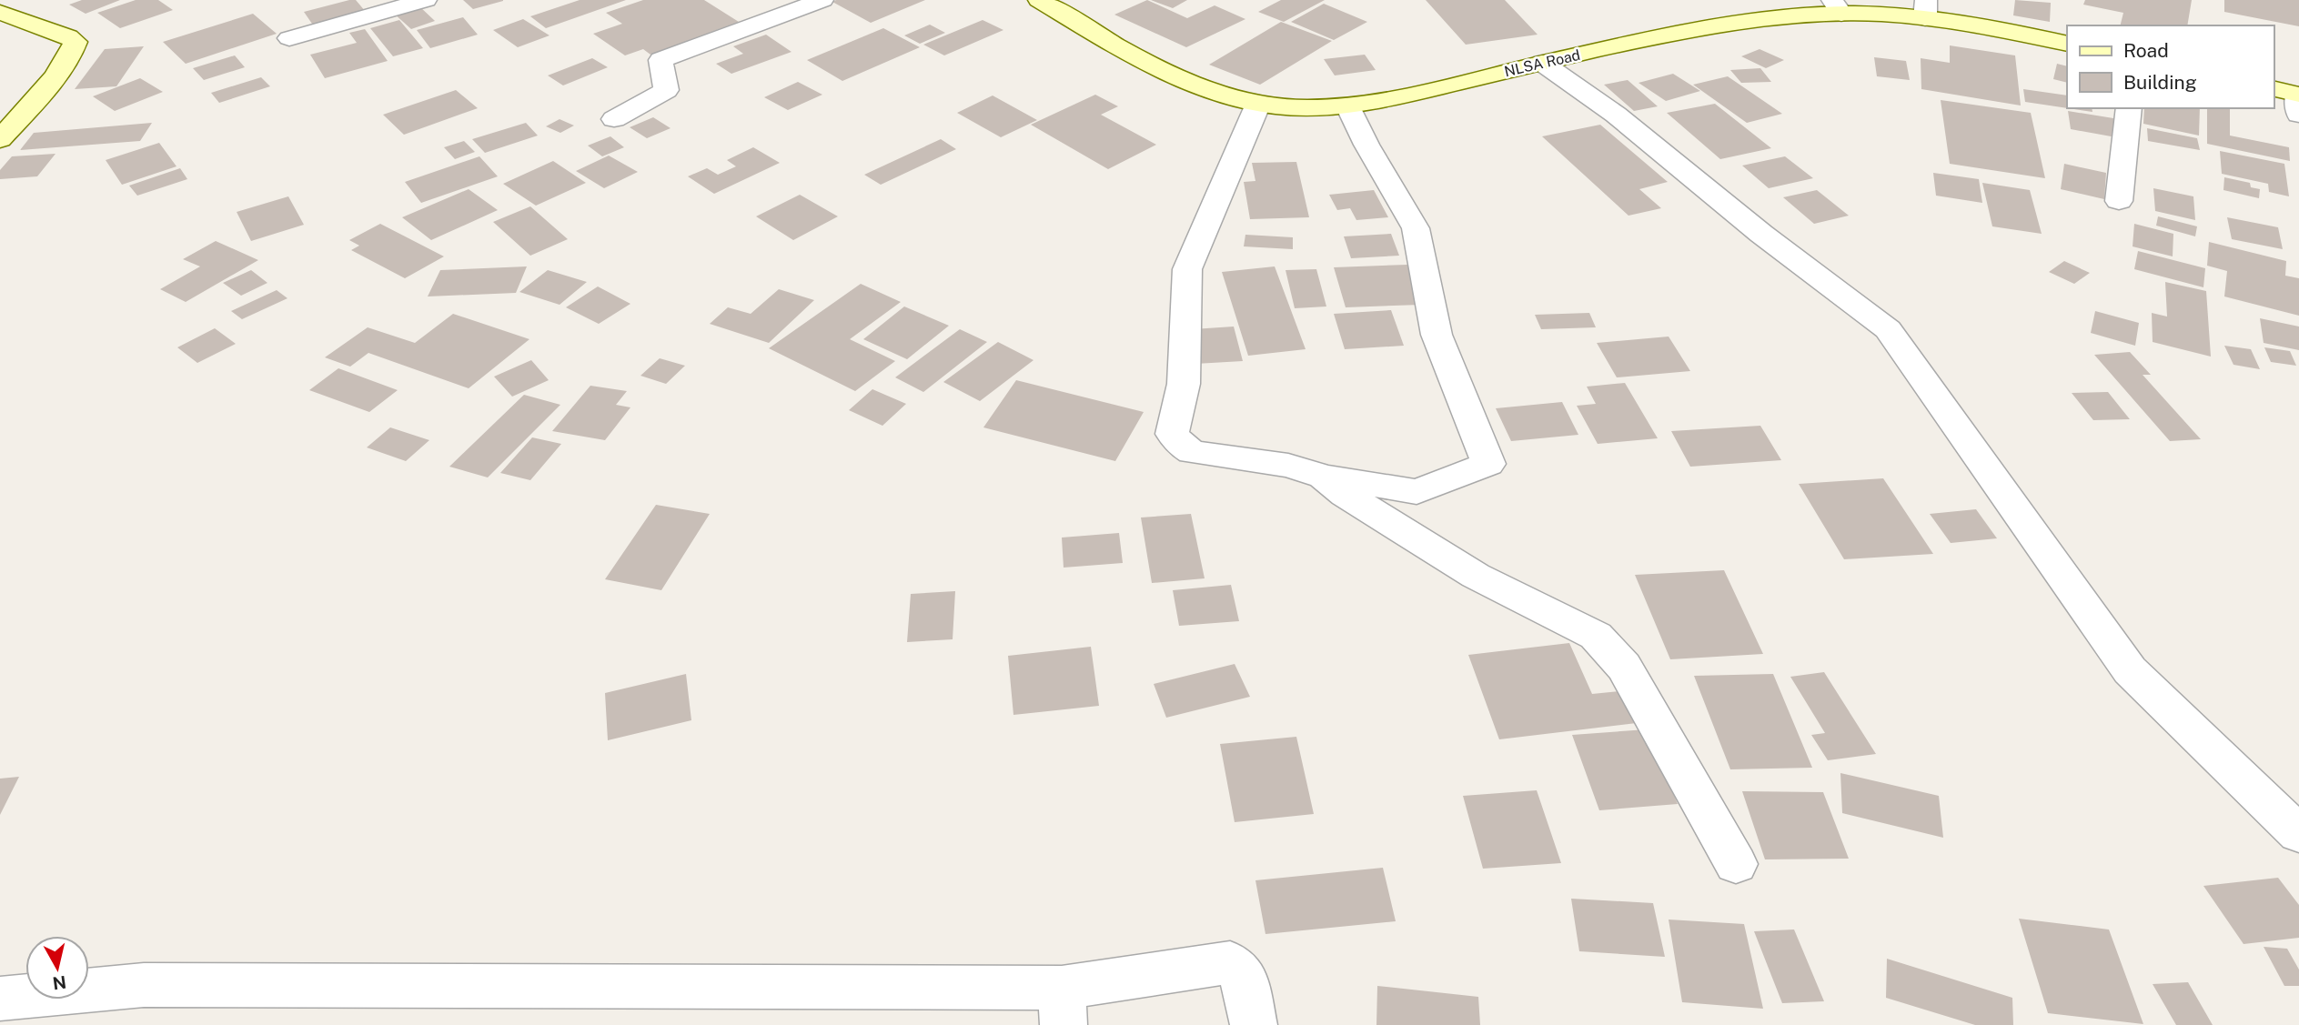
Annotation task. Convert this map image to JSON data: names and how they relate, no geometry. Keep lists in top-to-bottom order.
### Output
{
  "streets": {
    "main road": ["NLSA Road"]
  },
  "legend": ["Road", "Building"],
  "north": "bottom"
}
